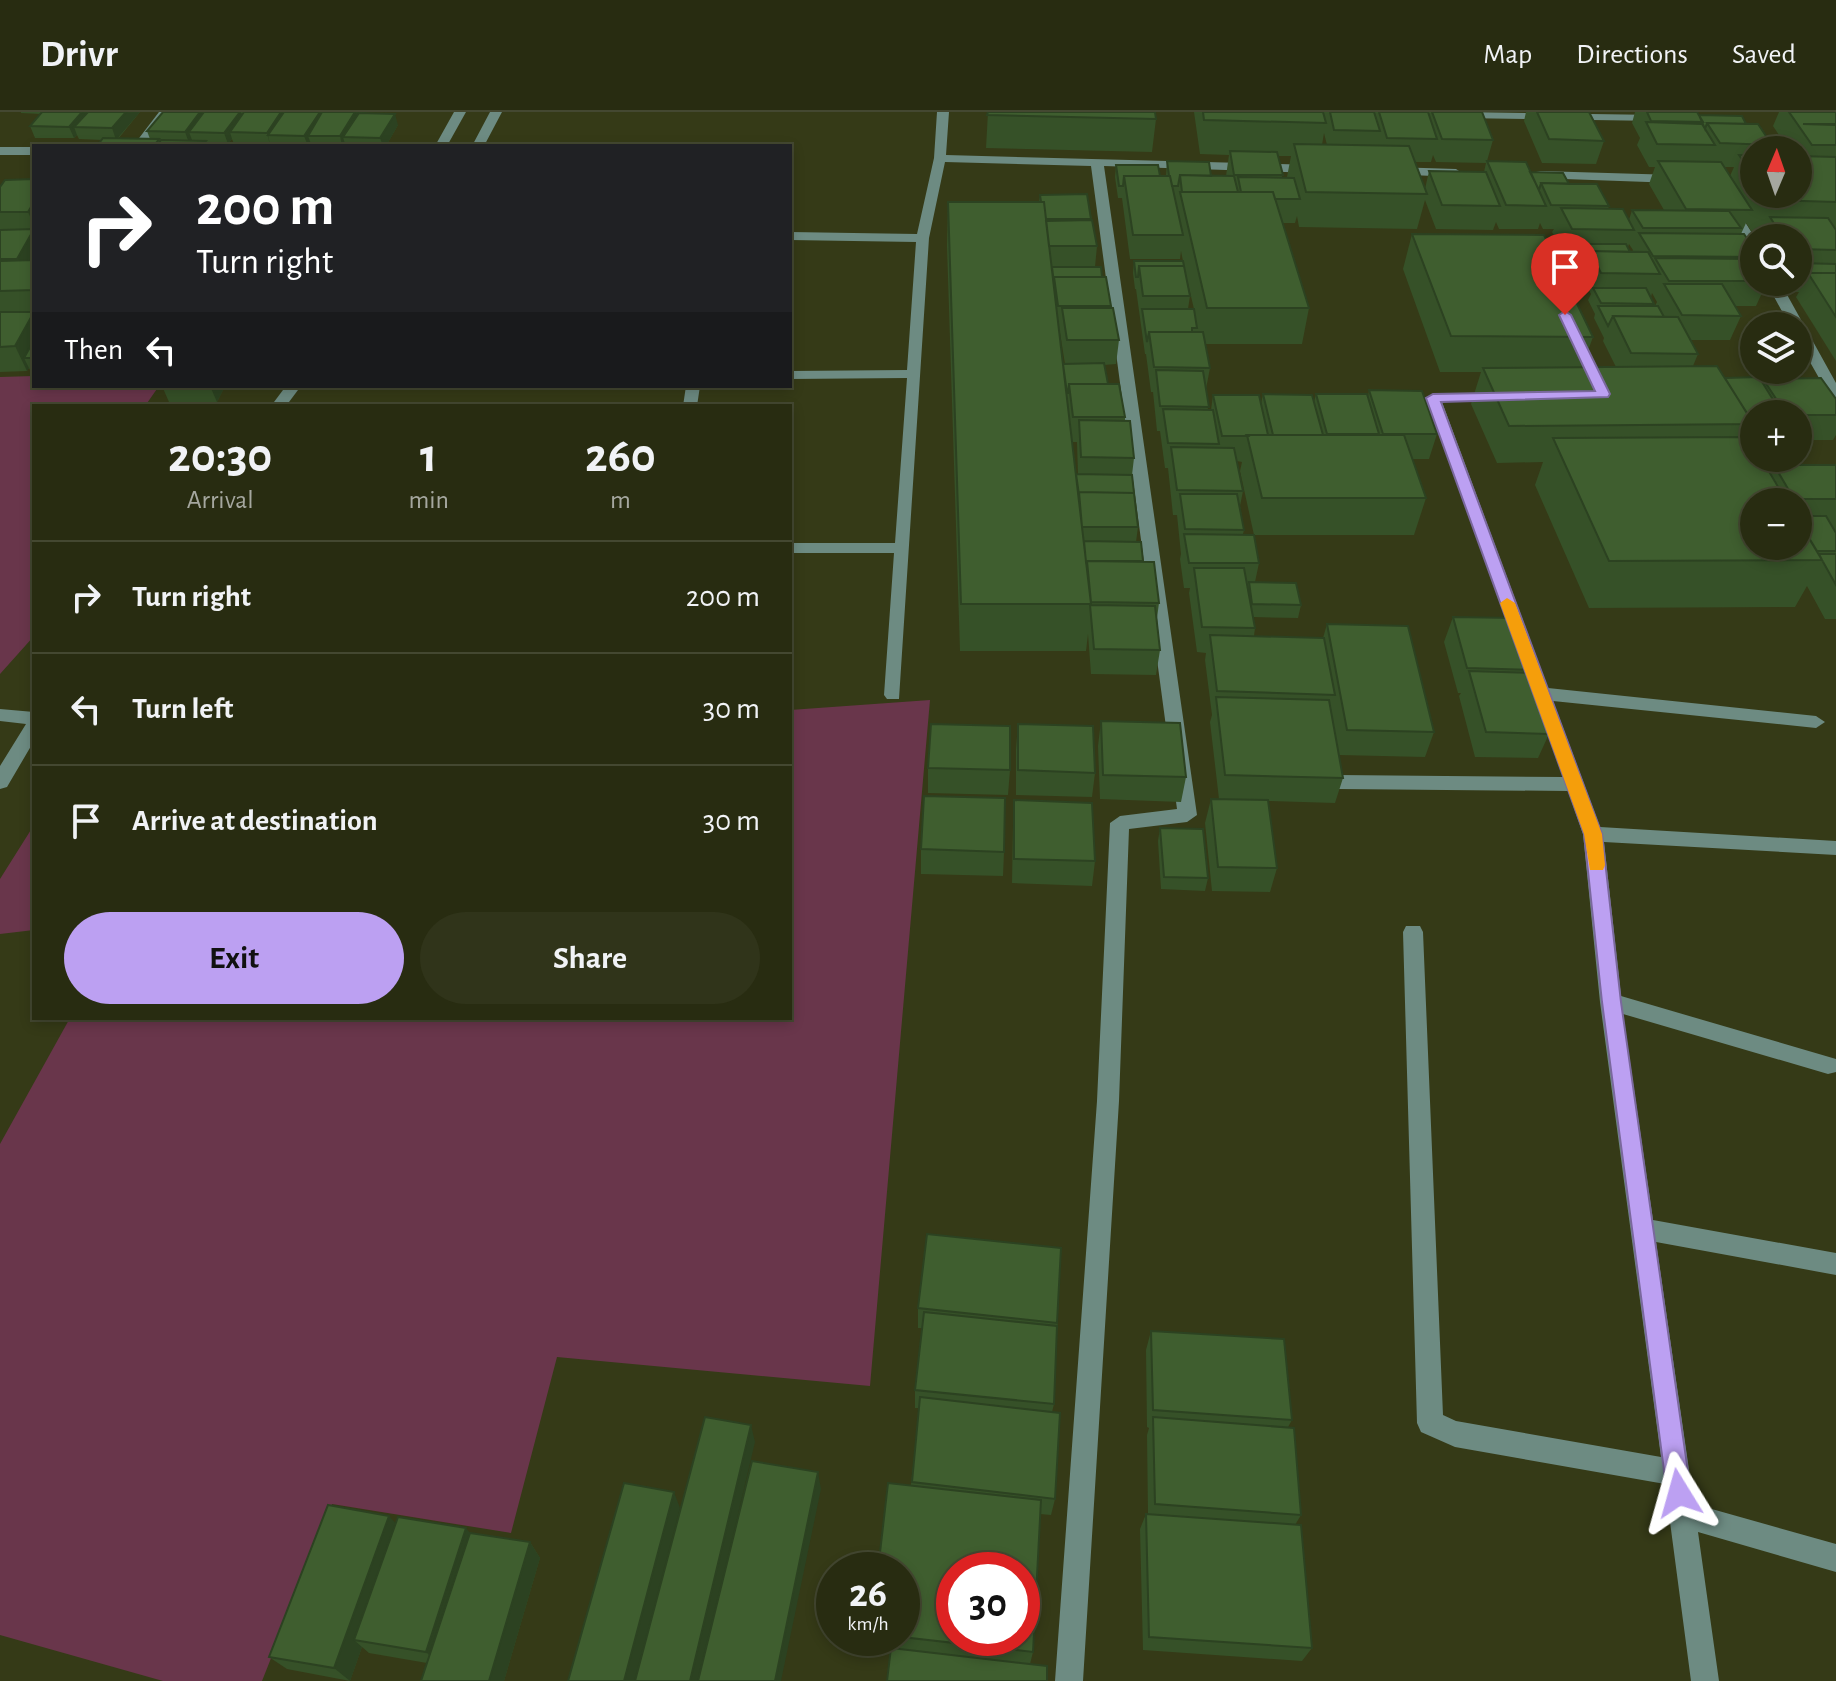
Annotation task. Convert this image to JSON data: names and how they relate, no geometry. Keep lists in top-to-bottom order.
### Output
{
  "north": "top",
  "page": {
    "header": "Drivr",
    "nav": ["Map", "Directions", "Saved"],
    "map_buttons": ["+", "−"],
    "turn": ["200 m", "Turn right"],
    "then": "Then",
    "eta": [
      "20:30",
      "Arrival",
      "1",
      "min",
      "260",
      "m"
    ],
    "list": [
      {
        "name": "Turn right",
        "value": "200 m"
      },
      {
        "name": "Turn left",
        "value": "30 m"
      },
      {
        "name": "Arrive at destination",
        "value": "30 m"
      }
    ],
    "buttons": ["Exit", "Share"],
    "speed": "26 km/h",
    "limit": "30"
  }
}
